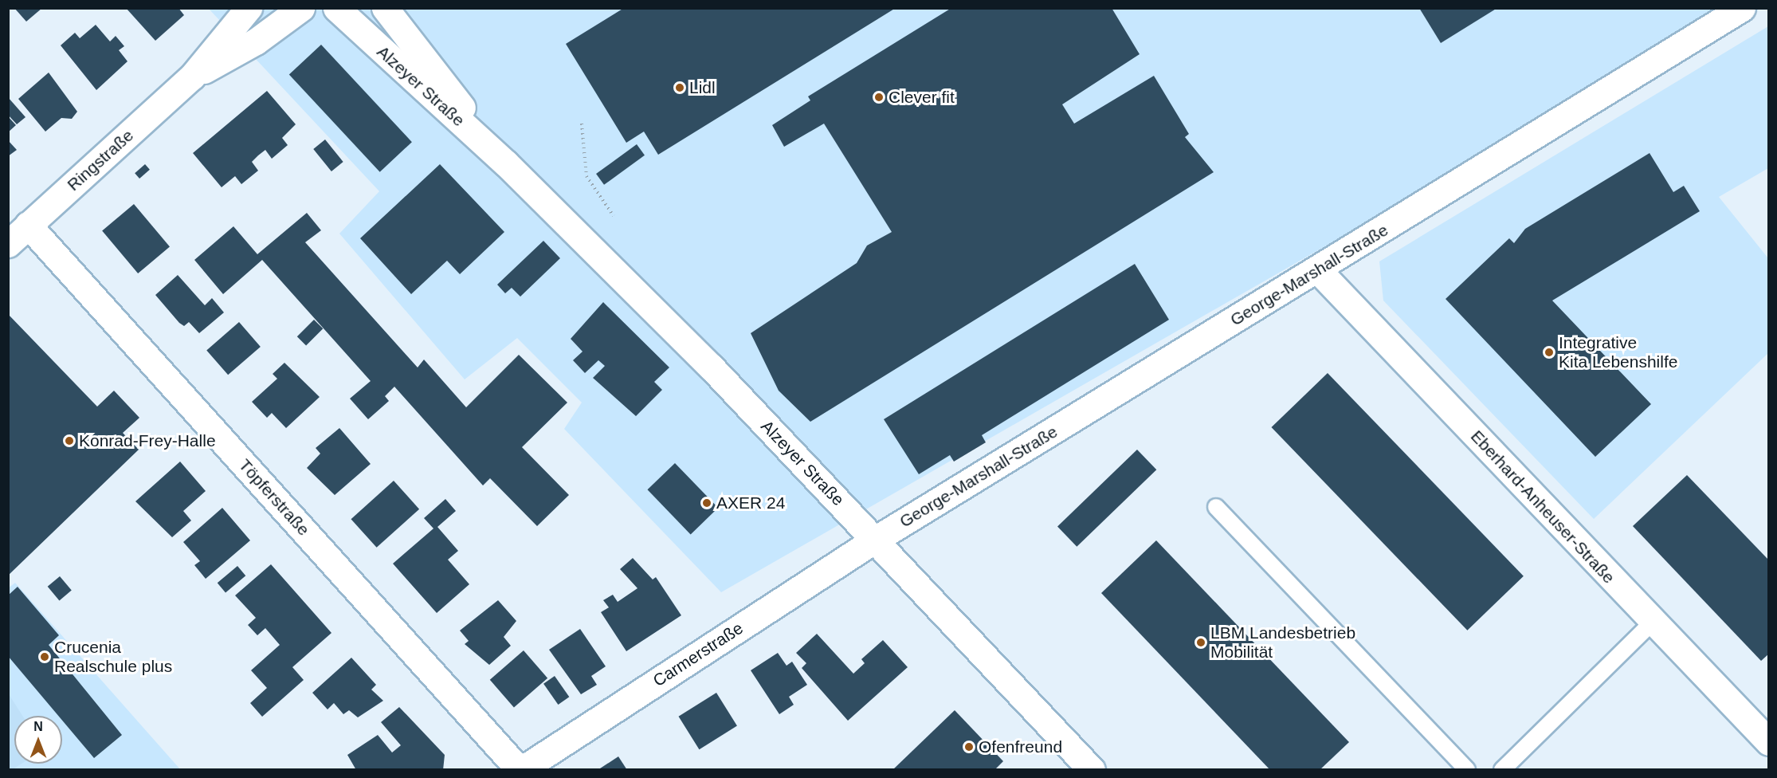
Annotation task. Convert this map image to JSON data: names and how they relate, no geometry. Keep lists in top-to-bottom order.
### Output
{
  "streets": {
    "street": [
      "Alzeyer Straße",
      "Ringstraße",
      "George-Marshall-Straße",
      "Töpferstraße",
      "Eberhard-Anheuser-Straße",
      "Carmerstraße"
    ]
  },
  "crossings": [
    ["Alzeyer Straße", "George-Marshall-Straße"],
    ["Alzeyer Straße", "Carmerstraße"],
    ["Ringstraße", "Töpferstraße"],
    ["George-Marshall-Straße", "Eberhard-Anheuser-Straße"],
    ["George-Marshall-Straße", "Carmerstraße"],
    ["Töpferstraße", "Carmerstraße"]
  ],
  "places": [
    "Lidl",
    "Clever fit",
    "Integrative Kita Lebenshilfe",
    "Konrad-Frey-Halle",
    "AXER 24",
    "LBM Landesbetrieb Mobilität",
    "Crucenia Realschule plus",
    "Ofenfreund"
  ],
  "north": "top"
}
